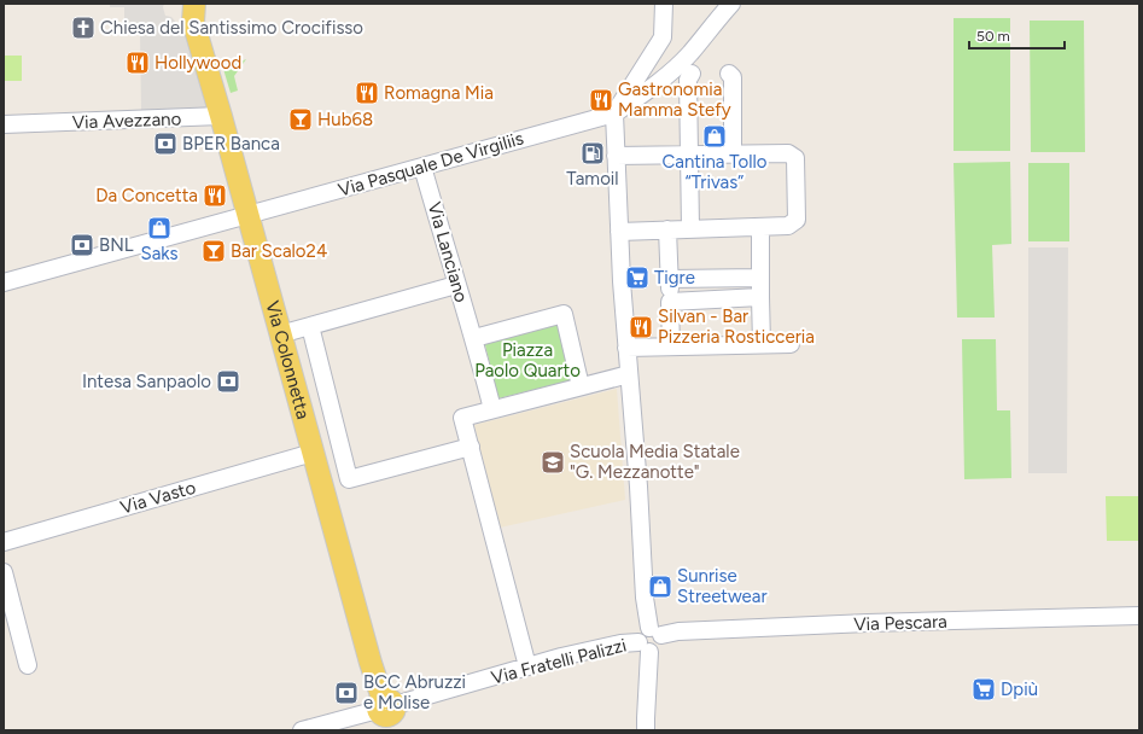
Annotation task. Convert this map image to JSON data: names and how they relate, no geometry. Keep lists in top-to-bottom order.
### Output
{
  "streets": {
    "main road": ["Via Colonnetta"],
    "street": [
      "Via Avezzano",
      "Via Pasquale De Virgiliis",
      "Via Lanciano",
      "Via Vasto",
      "Via Pescara",
      "Via Fratelli Palizzi"
    ]
  },
  "crossings": [
    ["Via Avezzano", "Via Colonnetta"],
    ["Via Pasquale De Virgiliis", "Via Lanciano"],
    ["Via Pasquale De Virgiliis", "Via Colonnetta"],
    ["Via Colonnetta", "Via Vasto"],
    ["Via Colonnetta", "Via Fratelli Palizzi"]
  ],
  "parks": ["Piazza Paolo Quarto"],
  "places": {
    "church": ["Chiesa del Santissimo Crocifisso"],
    "restaurant": [
      "Hollywood",
      "Romagna Mia",
      "Gastronomia Mamma Stefy",
      "Da Concetta",
      "Silvan - Bar Pizzeria Rosticceria"
    ],
    "bar": ["Hub68", "Bar Scalo24"],
    "shop": ["Cantina Tollo “Trivas”", "Saks", "Sunrise Streetwear"],
    "bank": [
      "BPER Banca",
      "BNL",
      "Intesa Sanpaolo",
      "BCC Abruzzi e Molise"
    ],
    "fuel station": ["Tamoil"],
    "supermarket": ["Tigre", "Dpiù"],
    "school or university": ["Scuola Media Statale \"G. Mezzanotte\""]
  },
  "scale_bar": "50 m"
}
